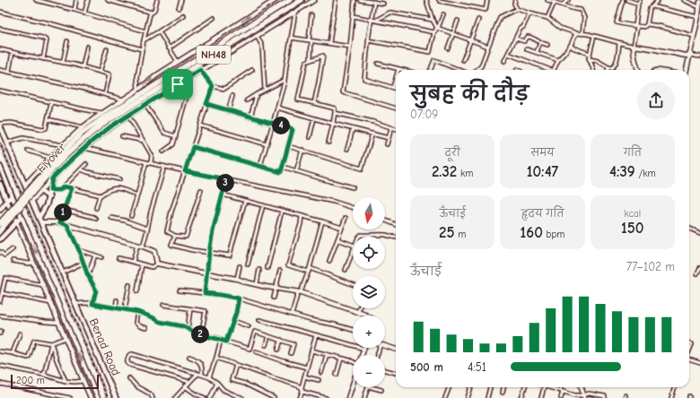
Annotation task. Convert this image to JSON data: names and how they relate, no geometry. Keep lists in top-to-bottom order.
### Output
{
  "streets": {
    "highway": ["NH48", "Flyover"],
    "main road": ["Benad Road"]
  },
  "crossings": [
    ["NH48", "Flyover"]
  ],
  "scale_bar": "200 m",
  "north": "bottom",
  "page": {
    "heading": ["सुबह की दौड़", "07:09"],
    "pins": [
      "4",
      "3",
      "1",
      "2"
    ],
    "stats": [
      ["दूरी", "2.32 km"],
      ["समय", "10:47"],
      ["गति", "4:39 /km"],
      ["ऊँचाई", "25 m"],
      ["हृदय गति", "160 bpm"],
      ["kcal", "150"]
    ],
    "map_buttons": ["+", "−"],
    "chart": ["ऊँचाई", "77–102 m"],
    "list": [
      {
        "name": "500 m",
        "note": "4:51"
      }
    ],
    "scale": "200 m"
  }
}
